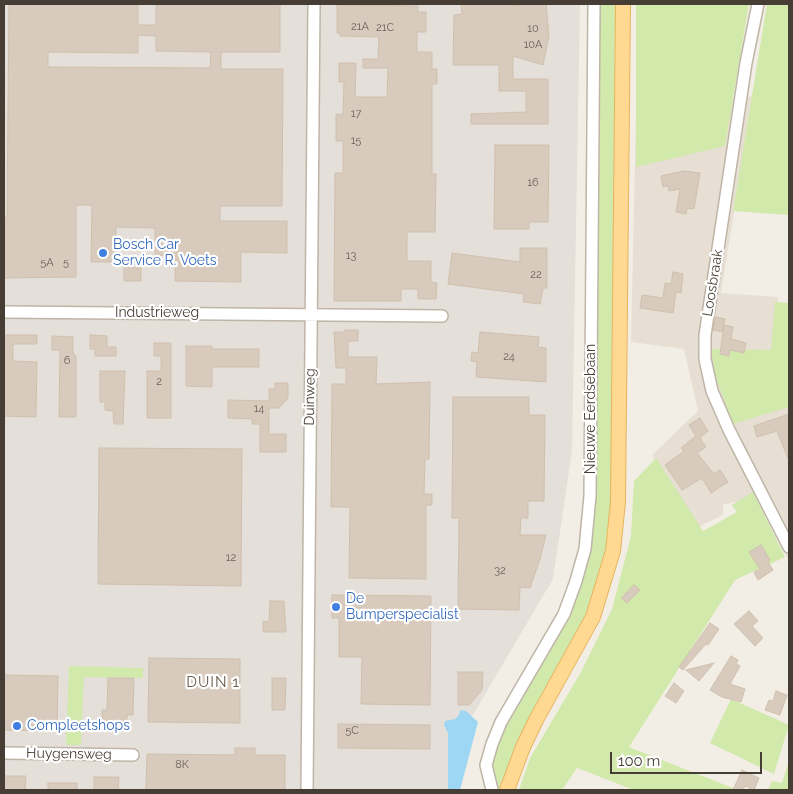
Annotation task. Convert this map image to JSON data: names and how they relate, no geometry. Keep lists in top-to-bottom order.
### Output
{
  "streets": {
    "main road": ["Nieuwe Eerdsebaan"],
    "street": [
      "Loosbraak",
      "Industrieweg",
      "Duinweg",
      "Huygensweg"
    ]
  },
  "crossings": [
    ["Industrieweg", "Duinweg"]
  ],
  "districts": ["DUIN 1"],
  "places": ["Bosch Car Service R. Voets", "De Bumperspecialist", "Compleetshops"],
  "house_numbers": [
    "21A",
    "21C",
    "10",
    "10A",
    "17",
    "15",
    "16",
    "13",
    "5A",
    "5",
    "22",
    "24",
    "6",
    "2",
    "14",
    "12",
    "32",
    "5C",
    "8K"
  ],
  "scale_bar": "100 m"
}
